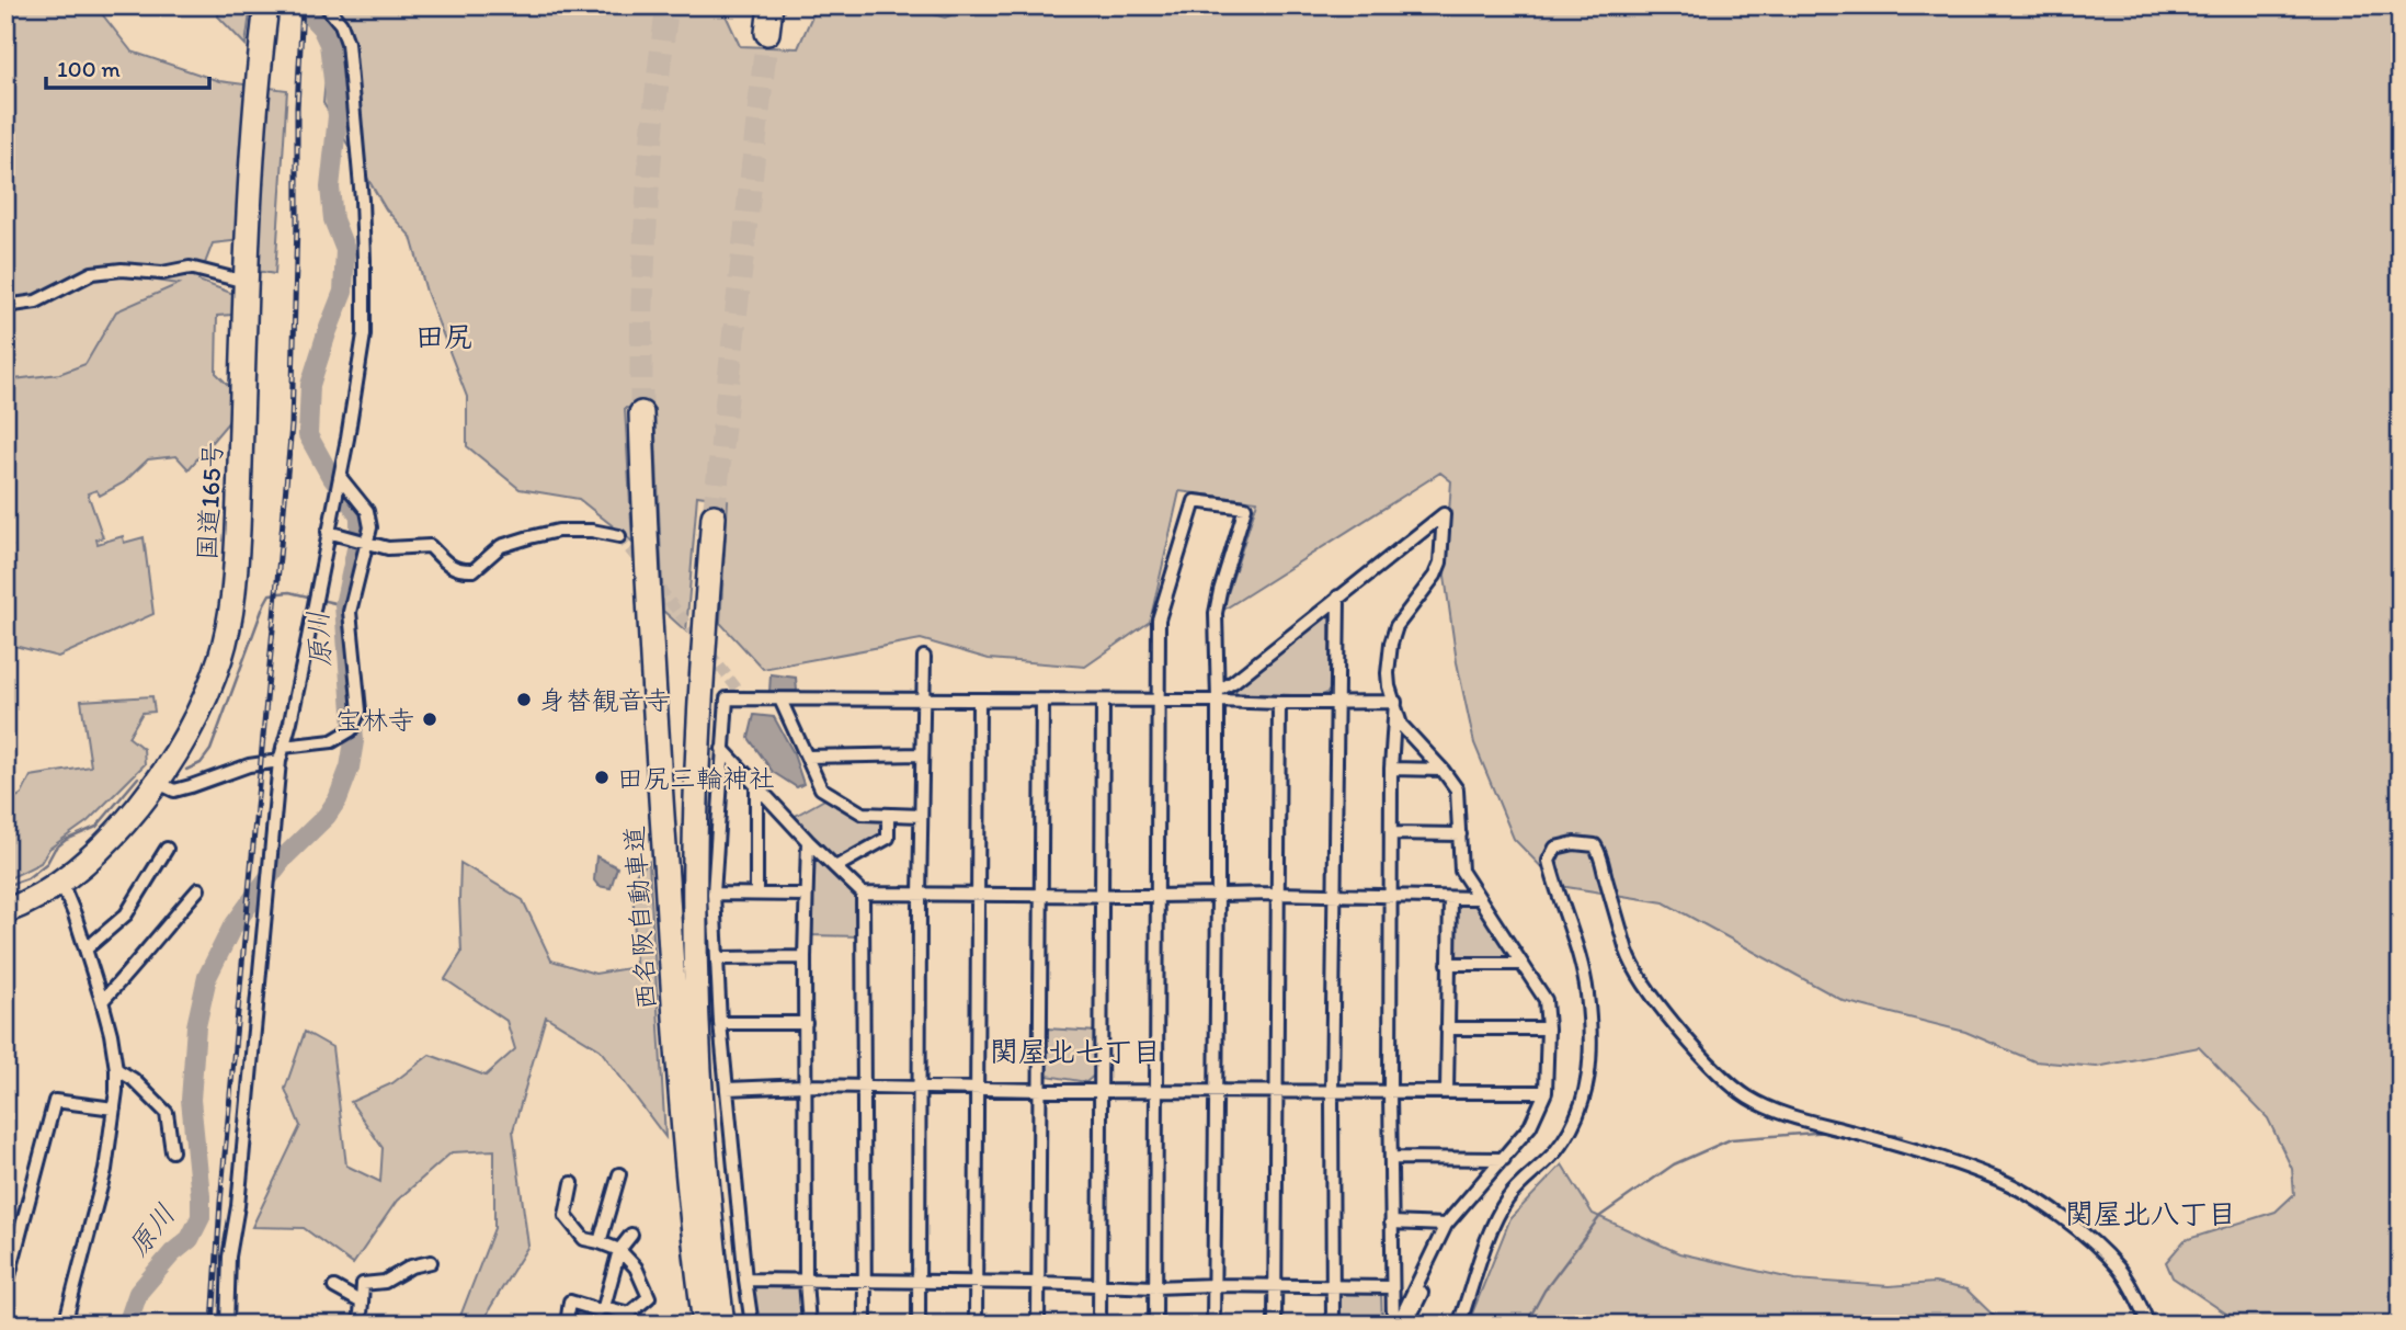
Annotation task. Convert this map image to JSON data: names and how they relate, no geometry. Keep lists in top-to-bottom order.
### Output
{
  "streets": {
    "highway": ["国道165号", "西名阪自動車道"]
  },
  "districts": ["田尻", "関屋北七丁目", "関屋北八丁目"],
  "water": ["原川"],
  "places": ["身替観音寺", "宝林寺", "田尻三輪神社"],
  "scale_bar": "100 m"
}
